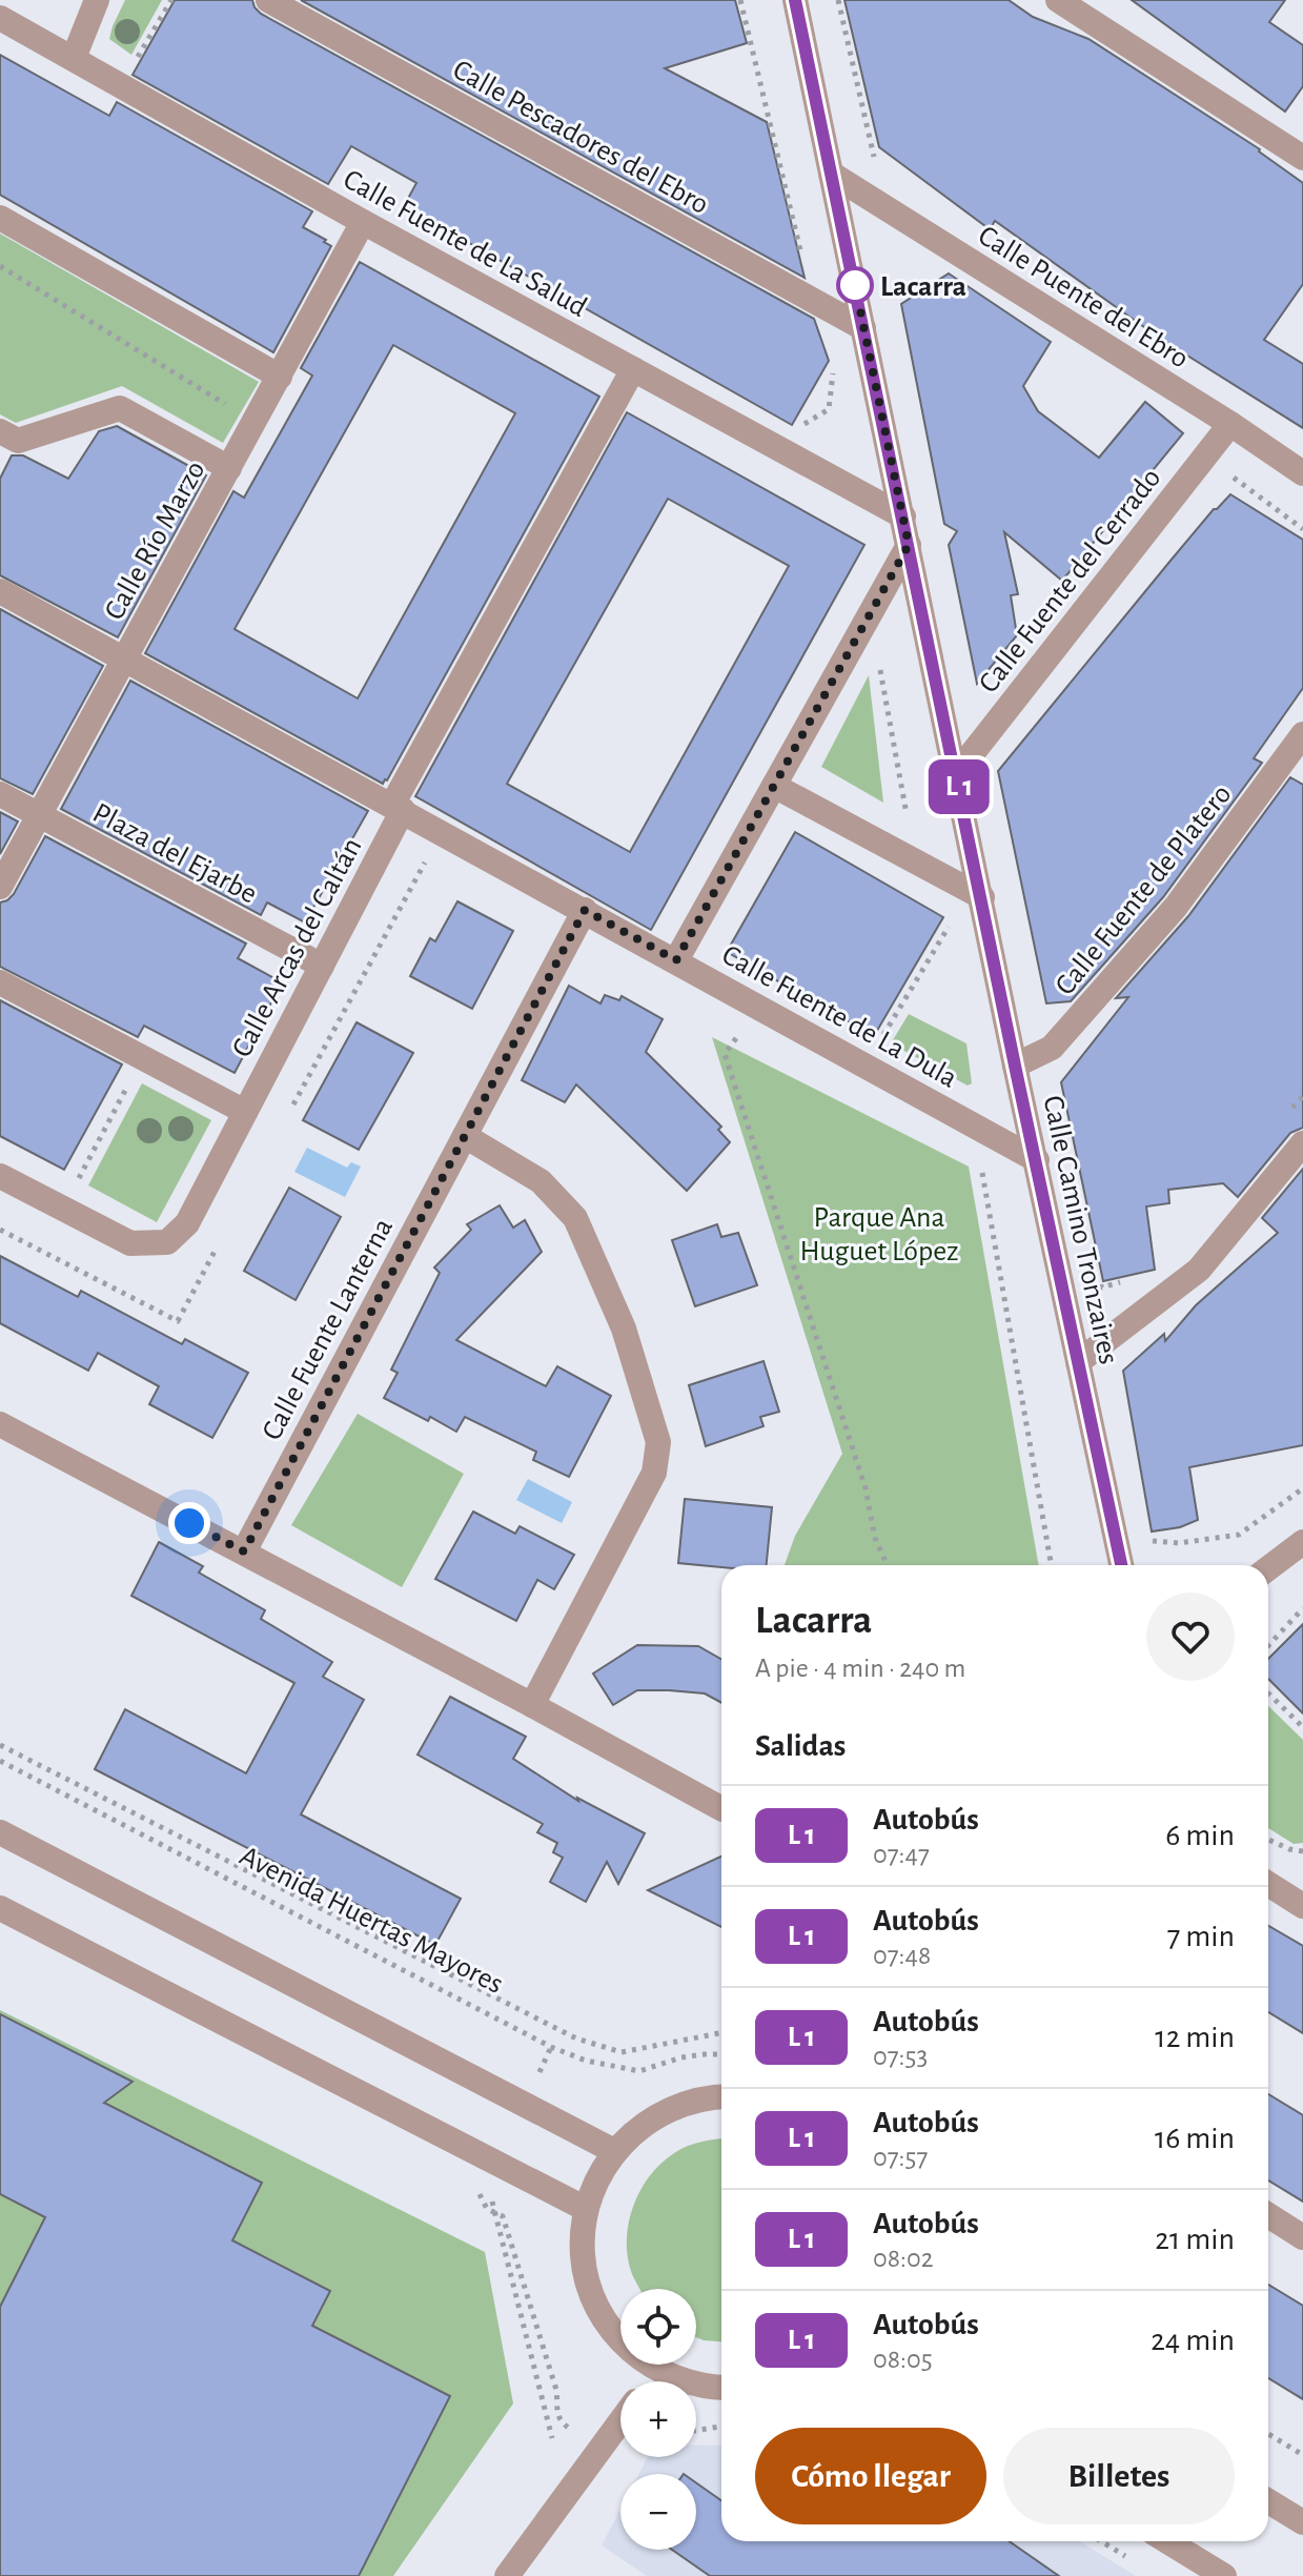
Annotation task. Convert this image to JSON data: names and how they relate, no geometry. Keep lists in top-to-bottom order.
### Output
{
  "streets": {
    "street": [
      "Calle Pescadores del Ebro",
      "Calle Fuente de La Salud",
      "Calle Puente del Ebro",
      "Calle Río Marzo",
      "Calle Fuente del Cerrado",
      "Plaza del Ejarbe",
      "Calle Fuente de Platero",
      "Calle Arcas del Caltán",
      "Calle Fuente de La Dula",
      "Calle Camino Tronzaires",
      "Calle Fuente Lanterna"
    ],
    "path": ["Avenida Huertas Mayores"]
  },
  "crossings": [
    ["Calle Pescadores del Ebro", "Calle Camino Tronzaires"],
    ["Calle Fuente de La Salud", "Calle Río Marzo"],
    ["Calle Fuente de La Salud", "Calle Camino Tronzaires"],
    ["Calle Puente del Ebro", "Calle Fuente del Cerrado"],
    ["Calle Puente del Ebro", "Calle Camino Tronzaires"],
    ["Calle Río Marzo", "Plaza del Ejarbe"],
    ["Calle Río Marzo", "Calle Fuente de La Dula"],
    ["Calle Fuente del Cerrado", "Calle Camino Tronzaires"],
    ["Plaza del Ejarbe", "Calle Arcas del Caltán"],
    ["Calle Fuente de Platero", "Calle Camino Tronzaires"],
    ["Calle Arcas del Caltán", "Calle Fuente de La Dula"],
    ["Calle Fuente de La Dula", "Calle Camino Tronzaires"],
    ["Calle Fuente de La Dula", "Calle Fuente Lanterna"]
  ],
  "parks": ["Parque Ana Huguet López"],
  "places": ["Lacarra"],
  "page": {
    "on_map": "L 1",
    "heading": [
      ["Lacarra", "A pie · 4 min · 240 m"],
      "Salidas"
    ],
    "list": [
      {
        "mark": "L 1",
        "name": "Autobús",
        "note": "07:47",
        "value": "6 min"
      },
      {
        "mark": "L 1",
        "name": "Autobús",
        "note": "07:48",
        "value": "7 min"
      },
      {
        "mark": "L 1",
        "name": "Autobús",
        "note": "07:53",
        "value": "12 min"
      },
      {
        "mark": "L 1",
        "name": "Autobús",
        "note": "07:57",
        "value": "16 min"
      },
      {
        "mark": "L 1",
        "name": "Autobús",
        "note": "08:02",
        "value": "21 min"
      },
      {
        "mark": "L 1",
        "name": "Autobús",
        "note": "08:05",
        "value": "24 min"
      }
    ],
    "map_buttons": ["+", "−"],
    "buttons": ["Cómo llegar", "Billetes"]
  }
}
